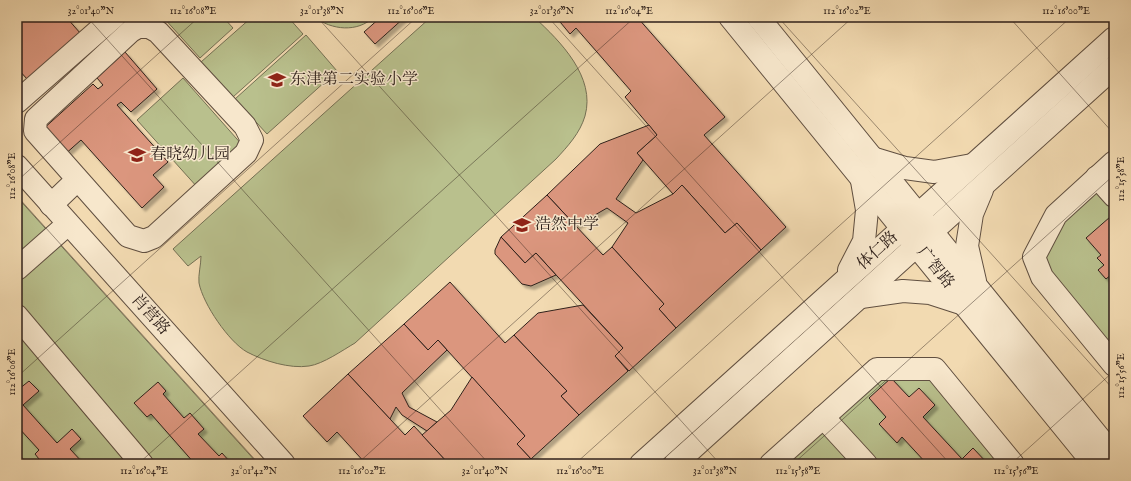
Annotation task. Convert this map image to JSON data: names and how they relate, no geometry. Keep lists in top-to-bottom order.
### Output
{
  "streets": {
    "street": ["体仁路", "广智路", "肖营路"]
  },
  "crossings": [
    ["体仁路", "广智路"]
  ],
  "places": {
    "school or university": ["东津第二实验小学", "春晓幼儿园", "浩然中学"]
  },
  "coordinates": [
    "32°01'40\"N",
    "112°16'08\"E",
    "32°01'38\"N",
    "112°16'06\"E",
    "32°01'36\"N",
    "112°16'04\"E",
    "112°16'02\"E",
    "112°16'00\"E",
    "112°15'58\"E",
    "112°15'56\"E",
    "32°01'42\"N"
  ]
}
